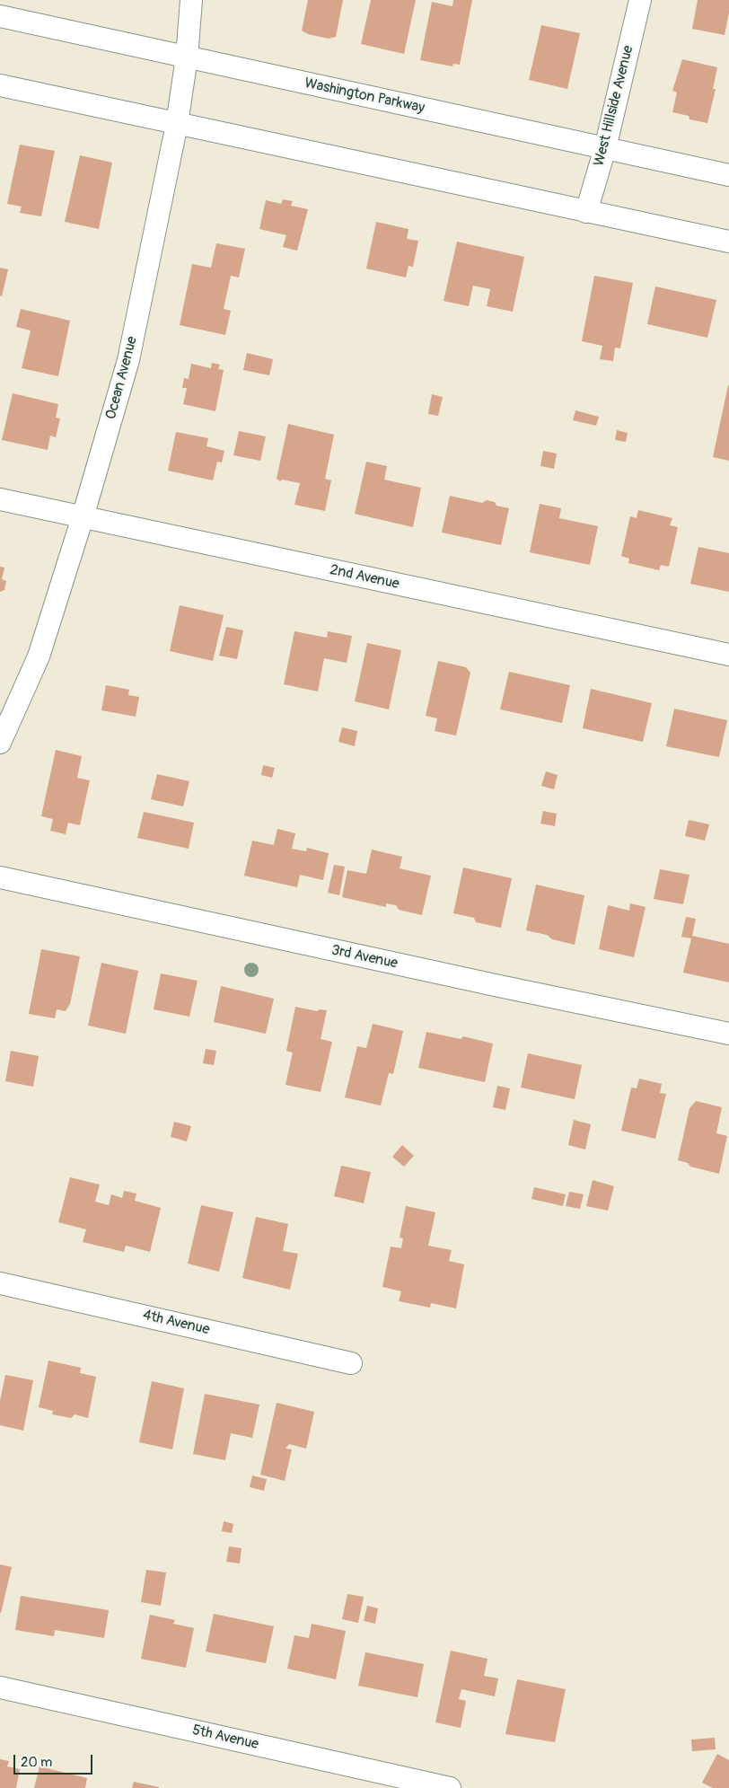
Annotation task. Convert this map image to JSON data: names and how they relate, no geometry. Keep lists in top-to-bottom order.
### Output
{
  "streets": {
    "street": [
      "Washington Parkway",
      "West Hillside Avenue",
      "Ocean Avenue",
      "2nd Avenue",
      "3rd Avenue",
      "4th Avenue",
      "5th Avenue"
    ]
  },
  "crossings": [
    ["Washington Parkway", "West Hillside Avenue"],
    ["Washington Parkway", "Ocean Avenue"],
    ["Ocean Avenue", "2nd Avenue"]
  ],
  "scale_bar": "20 m"
}
